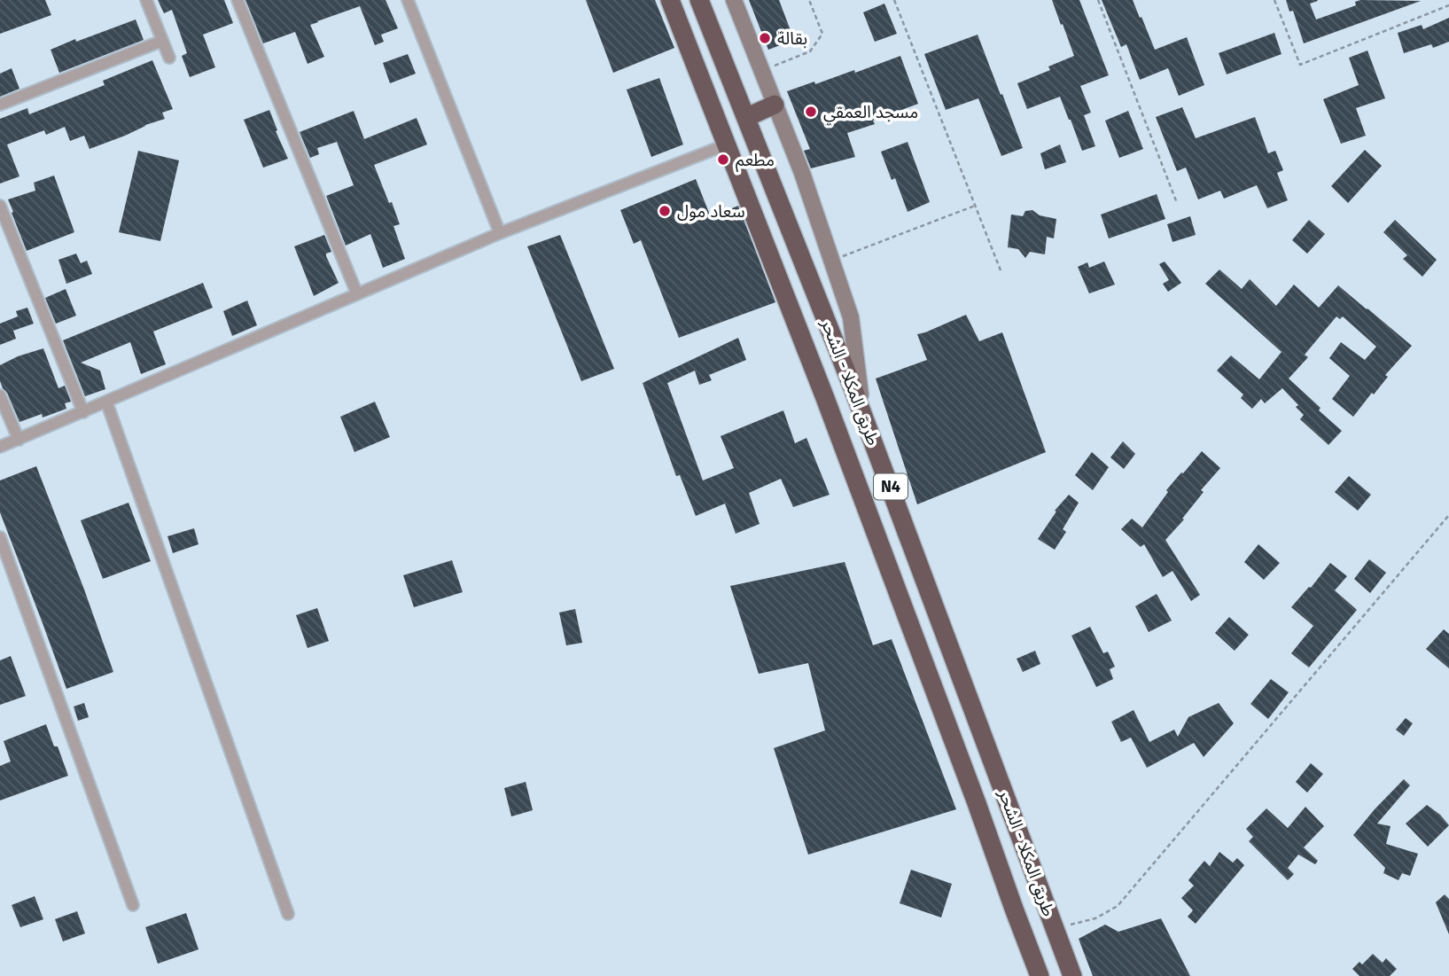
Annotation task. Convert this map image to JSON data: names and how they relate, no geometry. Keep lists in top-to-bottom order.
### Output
{
  "streets": {
    "highway": ["طريق المكلا - الشحر", "N4"]
  },
  "places": [
    "بقالة",
    "مسجد العمقي",
    "مطعم",
    "سعاد مول"
  ]
}
